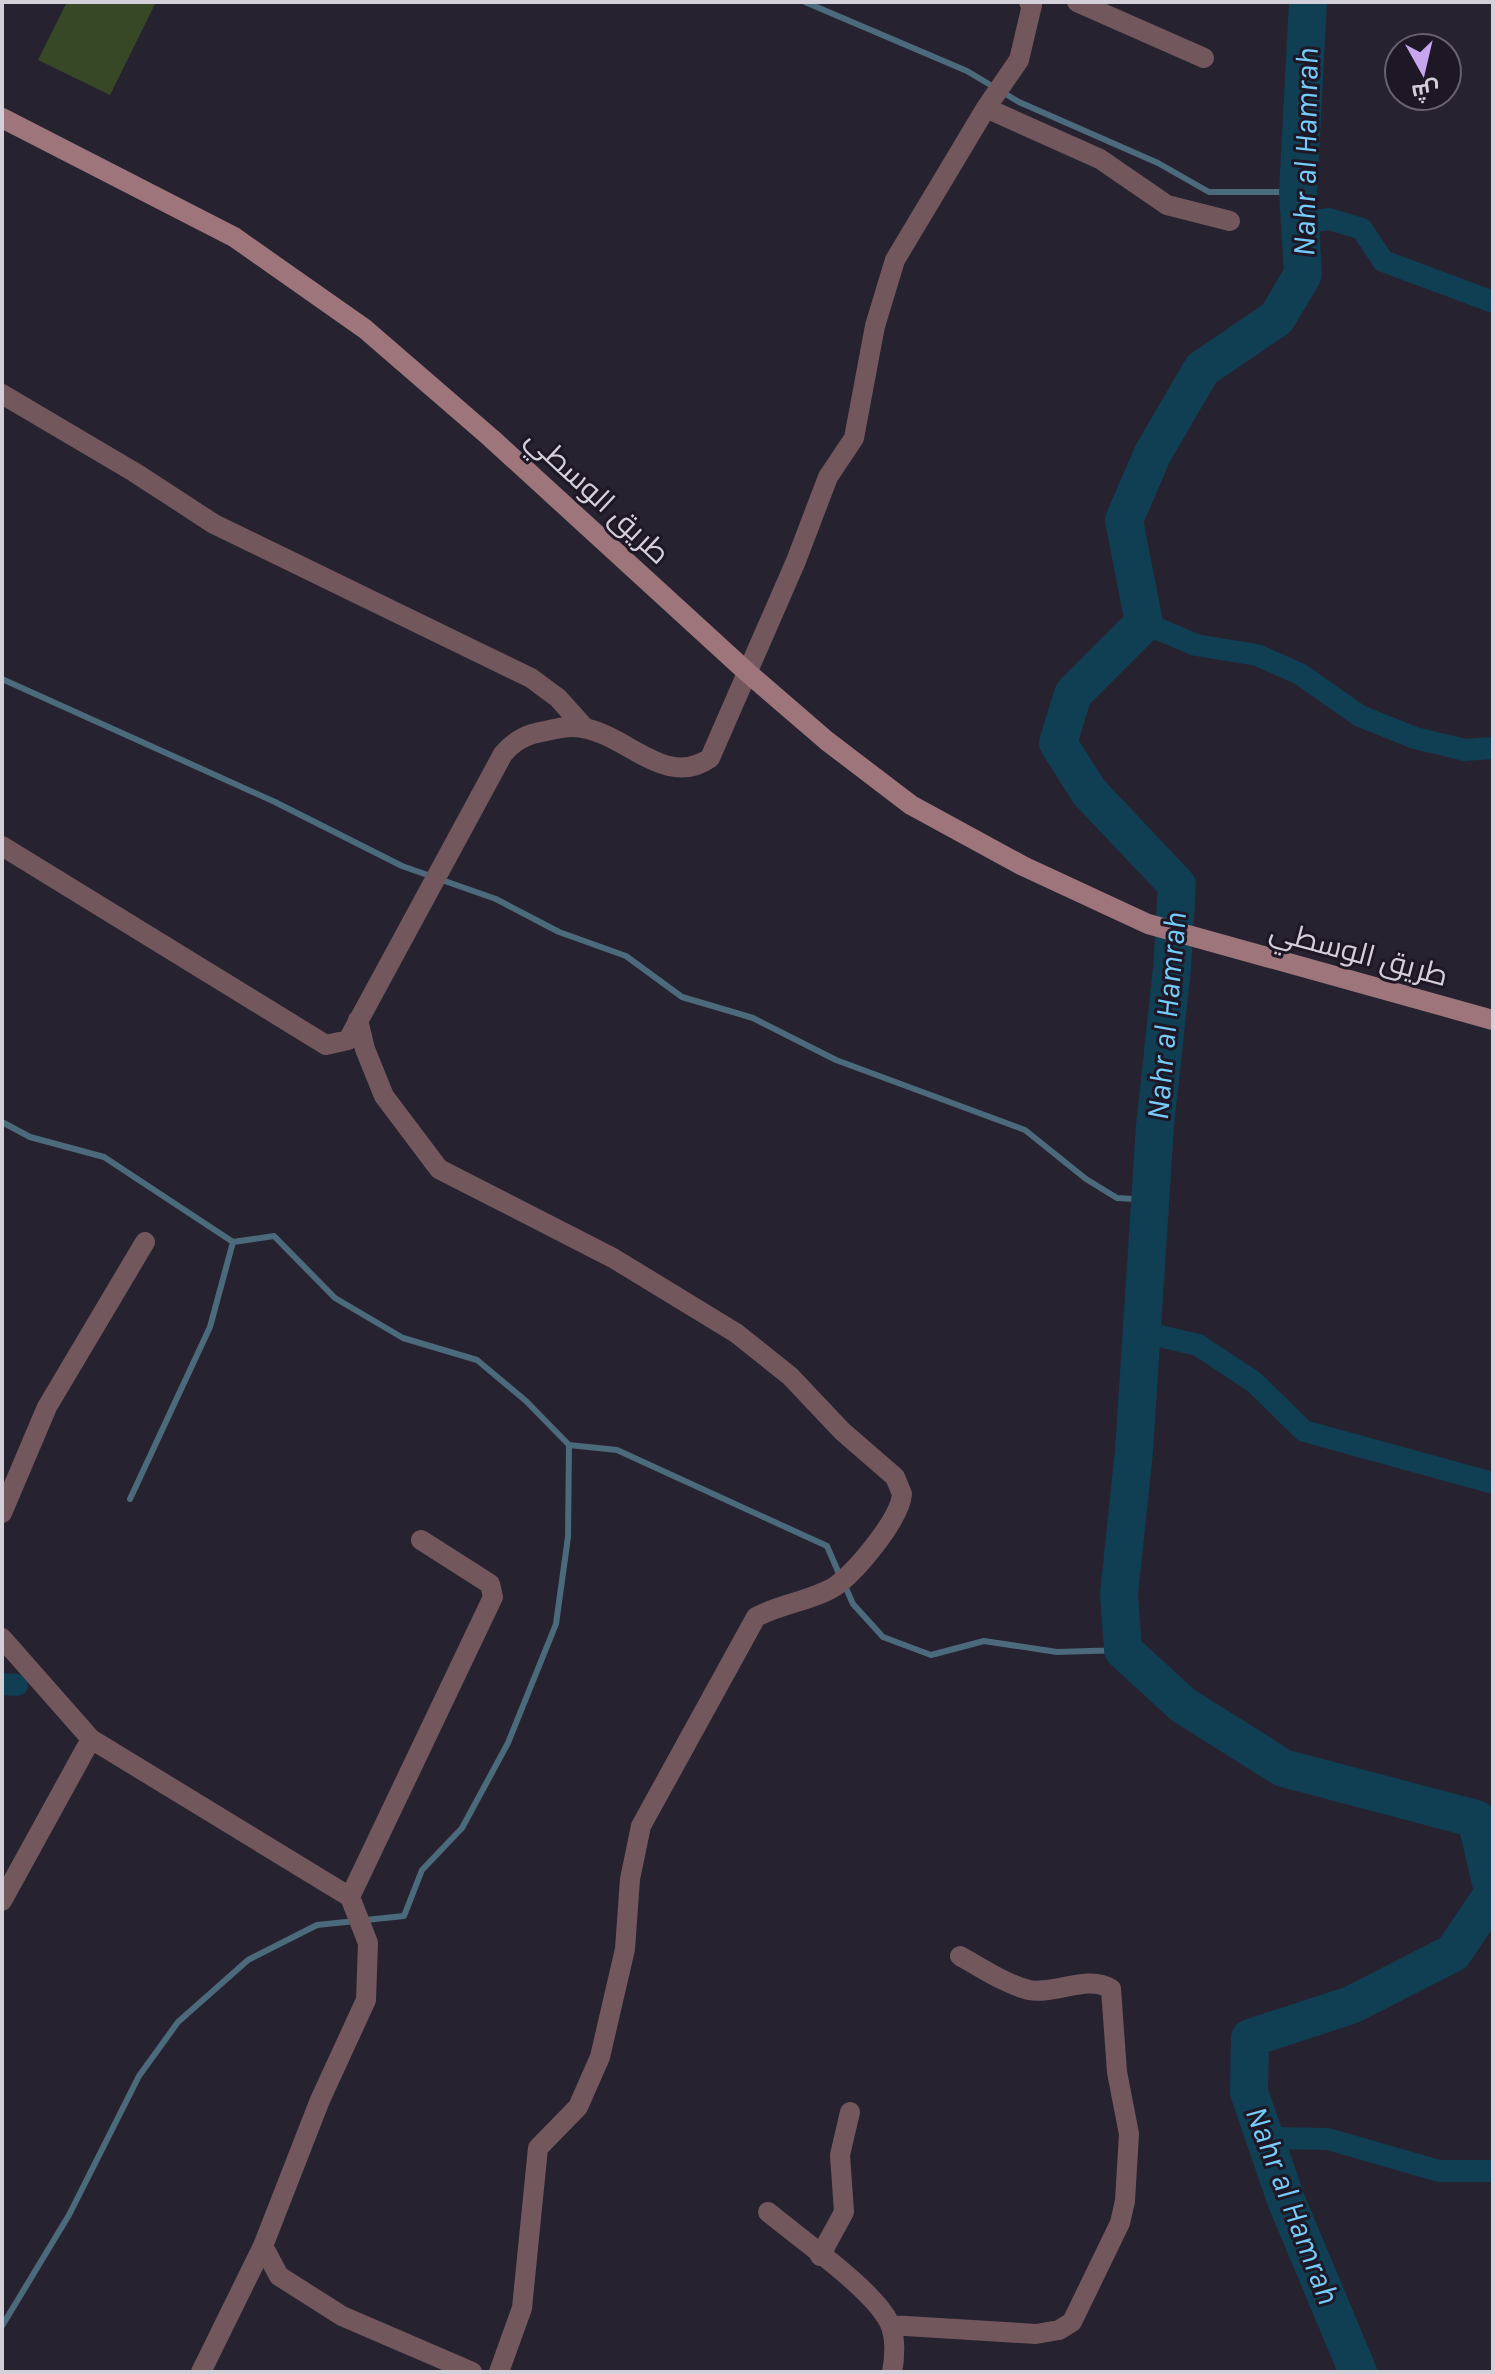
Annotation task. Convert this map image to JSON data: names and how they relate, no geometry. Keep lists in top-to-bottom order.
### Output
{
  "streets": {
    "main road": ["طريق الوسطي"]
  },
  "water": ["Nahr al Hamrah"],
  "north": "bottom"
}
